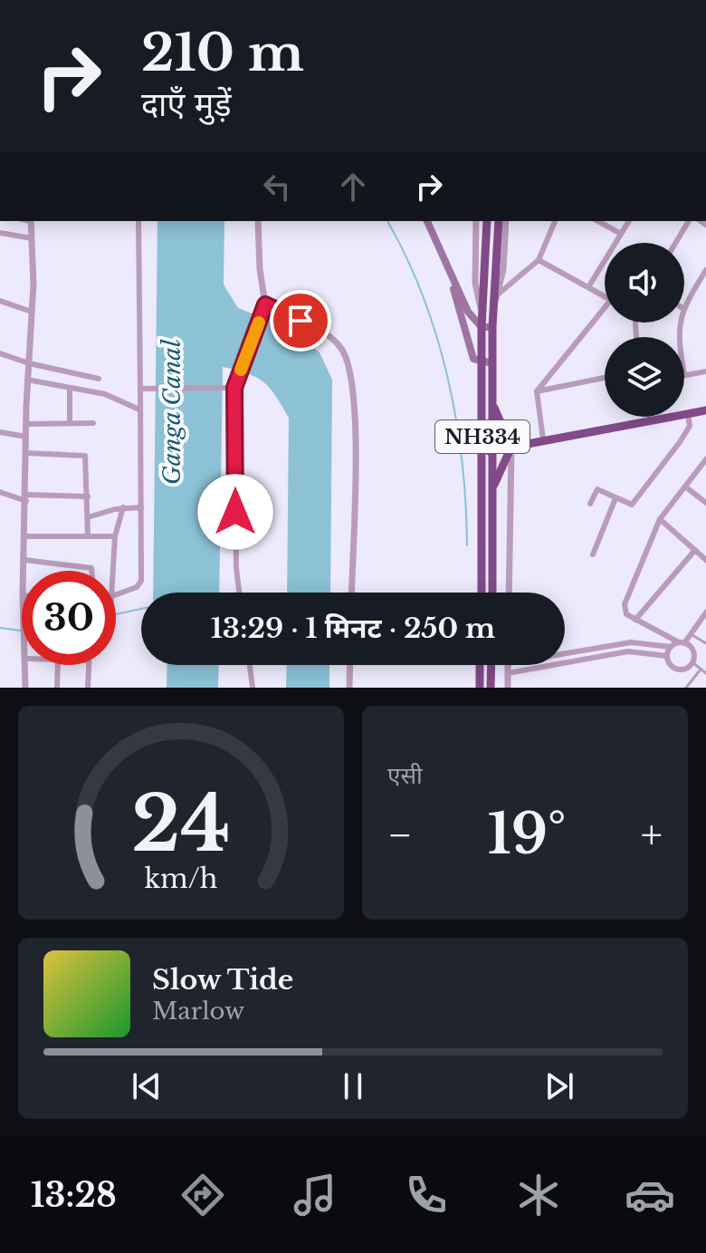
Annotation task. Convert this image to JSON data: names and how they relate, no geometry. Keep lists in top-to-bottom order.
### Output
{
  "streets": {
    "highway": ["NH334"]
  },
  "water": ["Ganga Canal"],
  "page": {
    "turn": ["210 m", "दाएँ मुड़ें"],
    "limit": "30",
    "trip": "13:29 · 1 मिनट · 250 m",
    "tile": "एसी",
    "heat": ["−", "19°", "+"],
    "song": ["Slow Tide", "Marlow"],
    "tabs": "13:28",
    "gauge": ["24", "km/h"]
  }
}
